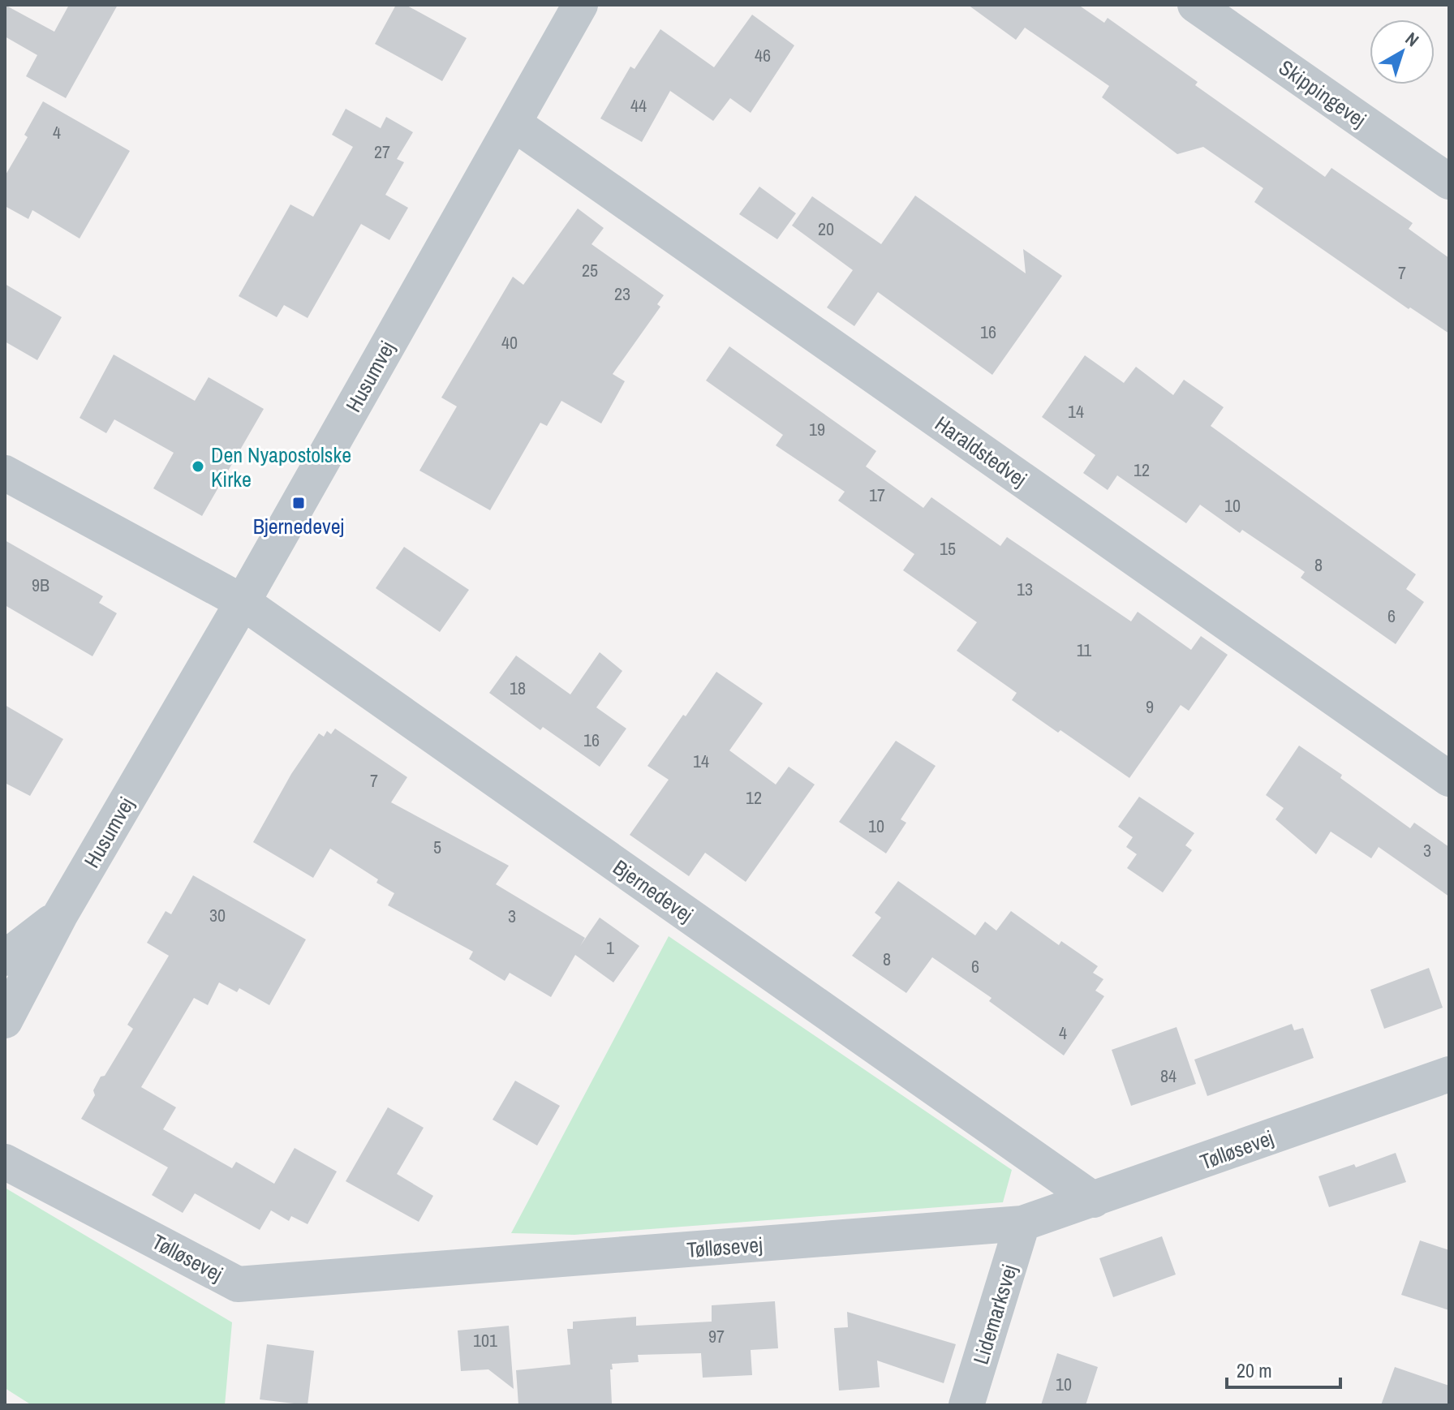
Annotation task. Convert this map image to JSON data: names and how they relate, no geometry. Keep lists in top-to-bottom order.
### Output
{
  "streets": {
    "street": [
      "Skippingevej",
      "Husumvej",
      "Haraldstedvej",
      "Bjernedevej",
      "Tølløsevej",
      "Lidemarksvej"
    ]
  },
  "crossings": [
    ["Husumvej", "Haraldstedvej"],
    ["Husumvej", "Bjernedevej"],
    ["Bjernedevej", "Tølløsevej"],
    ["Tølløsevej", "Lidemarksvej"]
  ],
  "places": {
    "other": ["Den Nyapostolske Kirke"],
    "transit": ["Bjernedevej"]
  },
  "house_numbers": [
    "46",
    "44",
    "4",
    "27",
    "20",
    "25",
    "7",
    "23",
    "16",
    "40",
    "14",
    "19",
    "12",
    "17",
    "10",
    "15",
    "8",
    "9B",
    "13",
    "6",
    "11",
    "18",
    "9",
    "16",
    "14",
    "7",
    "12",
    "10",
    "5",
    "3",
    "30",
    "3",
    "1",
    "8",
    "6",
    "4",
    "84",
    "97",
    "101",
    "10"
  ],
  "scale_bar": "20 m",
  "north": "top right"
}
